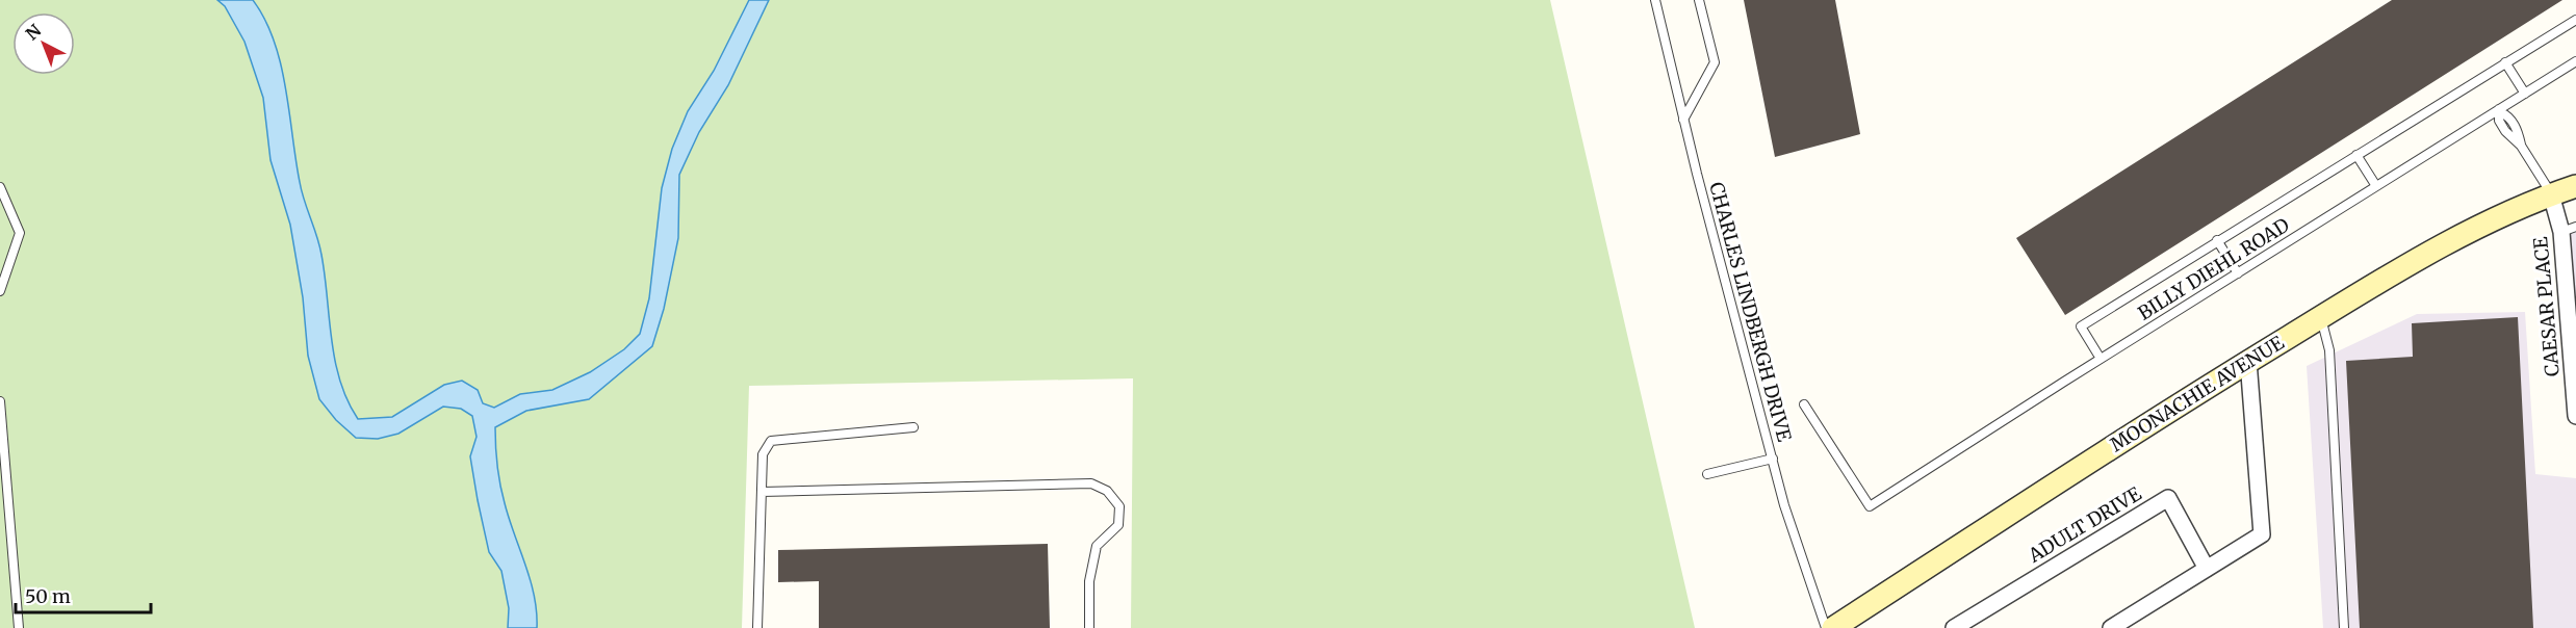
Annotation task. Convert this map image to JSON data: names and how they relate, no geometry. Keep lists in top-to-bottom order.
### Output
{
  "streets": {
    "main road": ["MOONACHIE AVENUE"],
    "street": ["CAESAR PLACE", "ADULT DRIVE"],
    "lane": ["BILLY DIEHL ROAD", "CHARLES LINDBERGH DRIVE"]
  },
  "crossings": [
    ["CAESAR PLACE", "MOONACHIE AVENUE"]
  ],
  "scale_bar": "50 m",
  "north": "top left"
}
